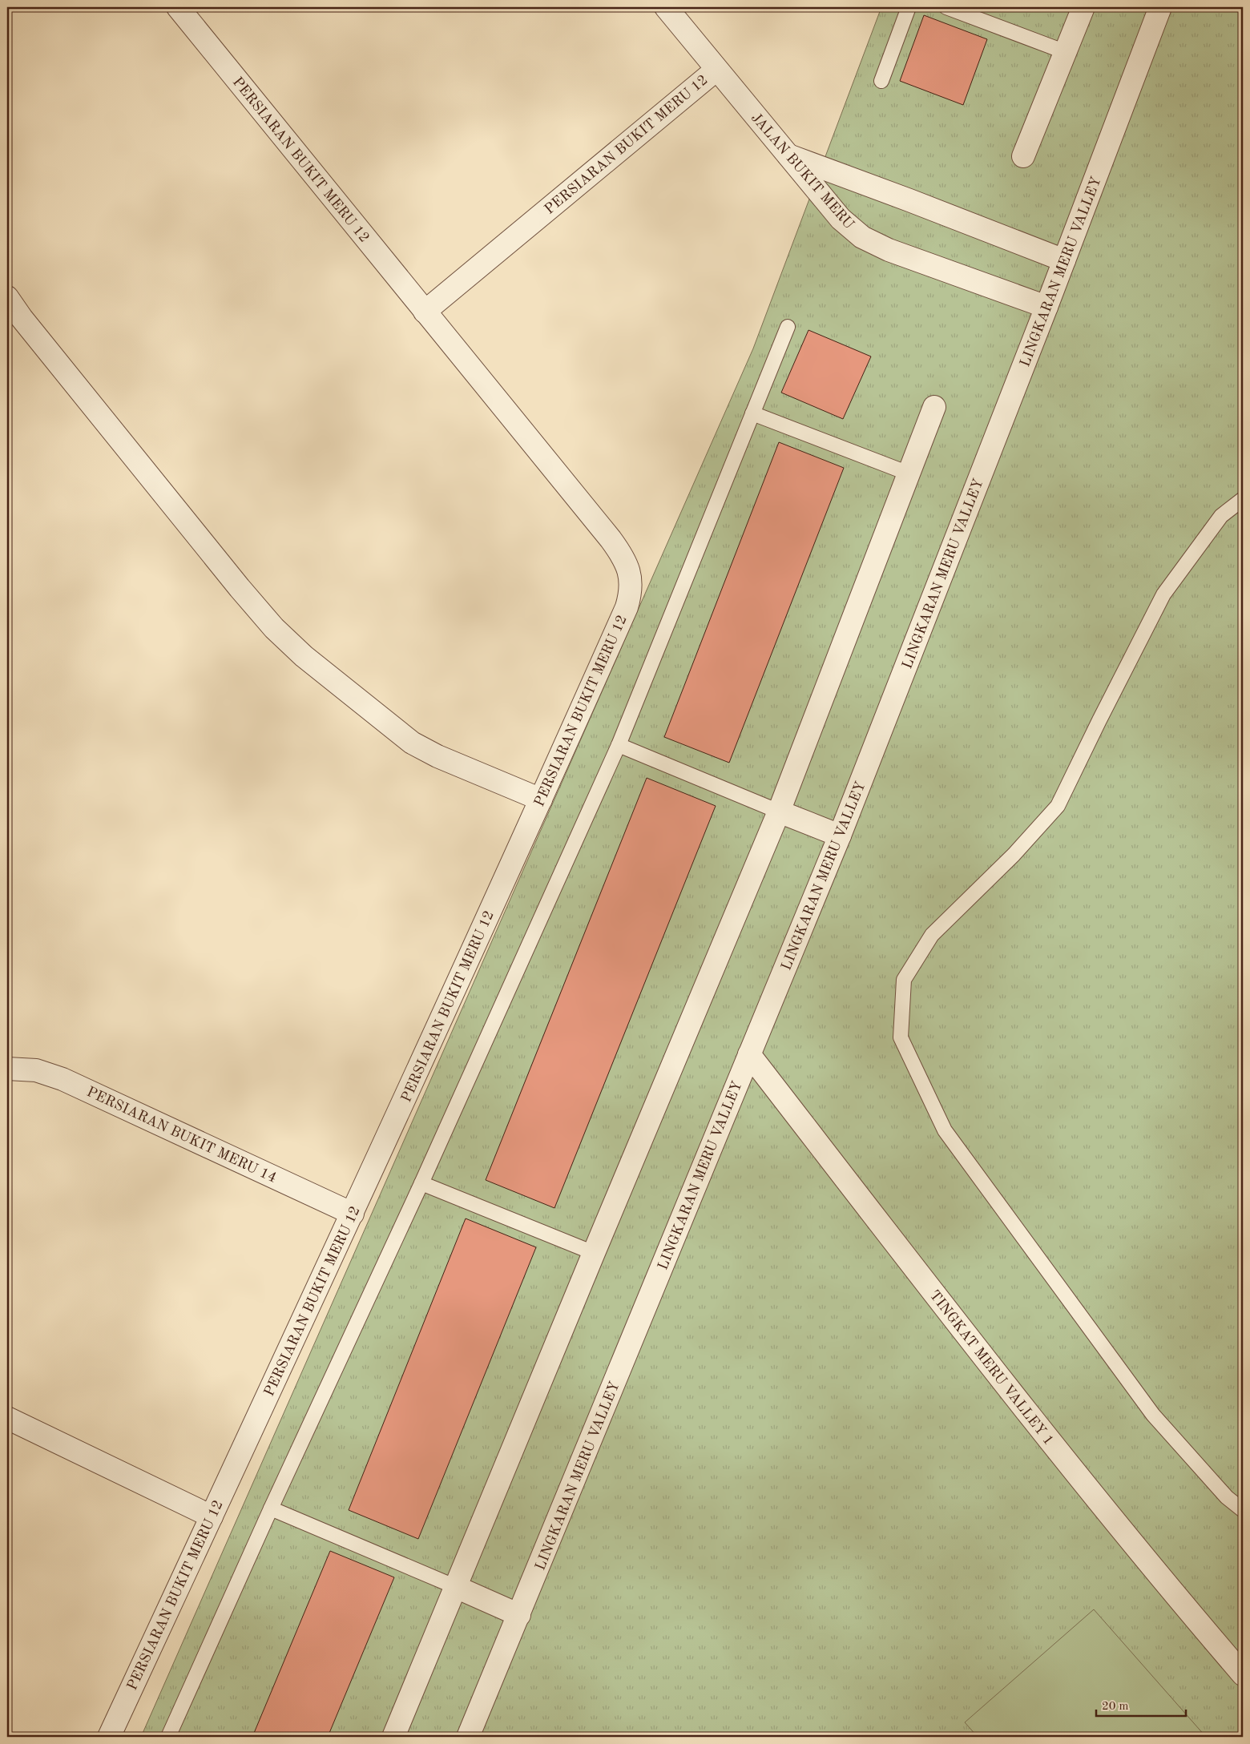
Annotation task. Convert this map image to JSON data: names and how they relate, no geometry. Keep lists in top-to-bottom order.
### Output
{
  "streets": {
    "street": [
      "PERSIARAN BUKIT MERU 12",
      "JALAN BUKIT MERU",
      "LINGKARAN MERU VALLEY",
      "PERSIARAN BUKIT MERU 14",
      "TINGKAT MERU VALLEY 1"
    ]
  },
  "crossings": [
    ["PERSIARAN BUKIT MERU 12", "JALAN BUKIT MERU"],
    ["PERSIARAN BUKIT MERU 12", "PERSIARAN BUKIT MERU 14"],
    ["JALAN BUKIT MERU", "LINGKARAN MERU VALLEY"],
    ["LINGKARAN MERU VALLEY", "TINGKAT MERU VALLEY 1"]
  ],
  "scale_bar": "20 m"
}
